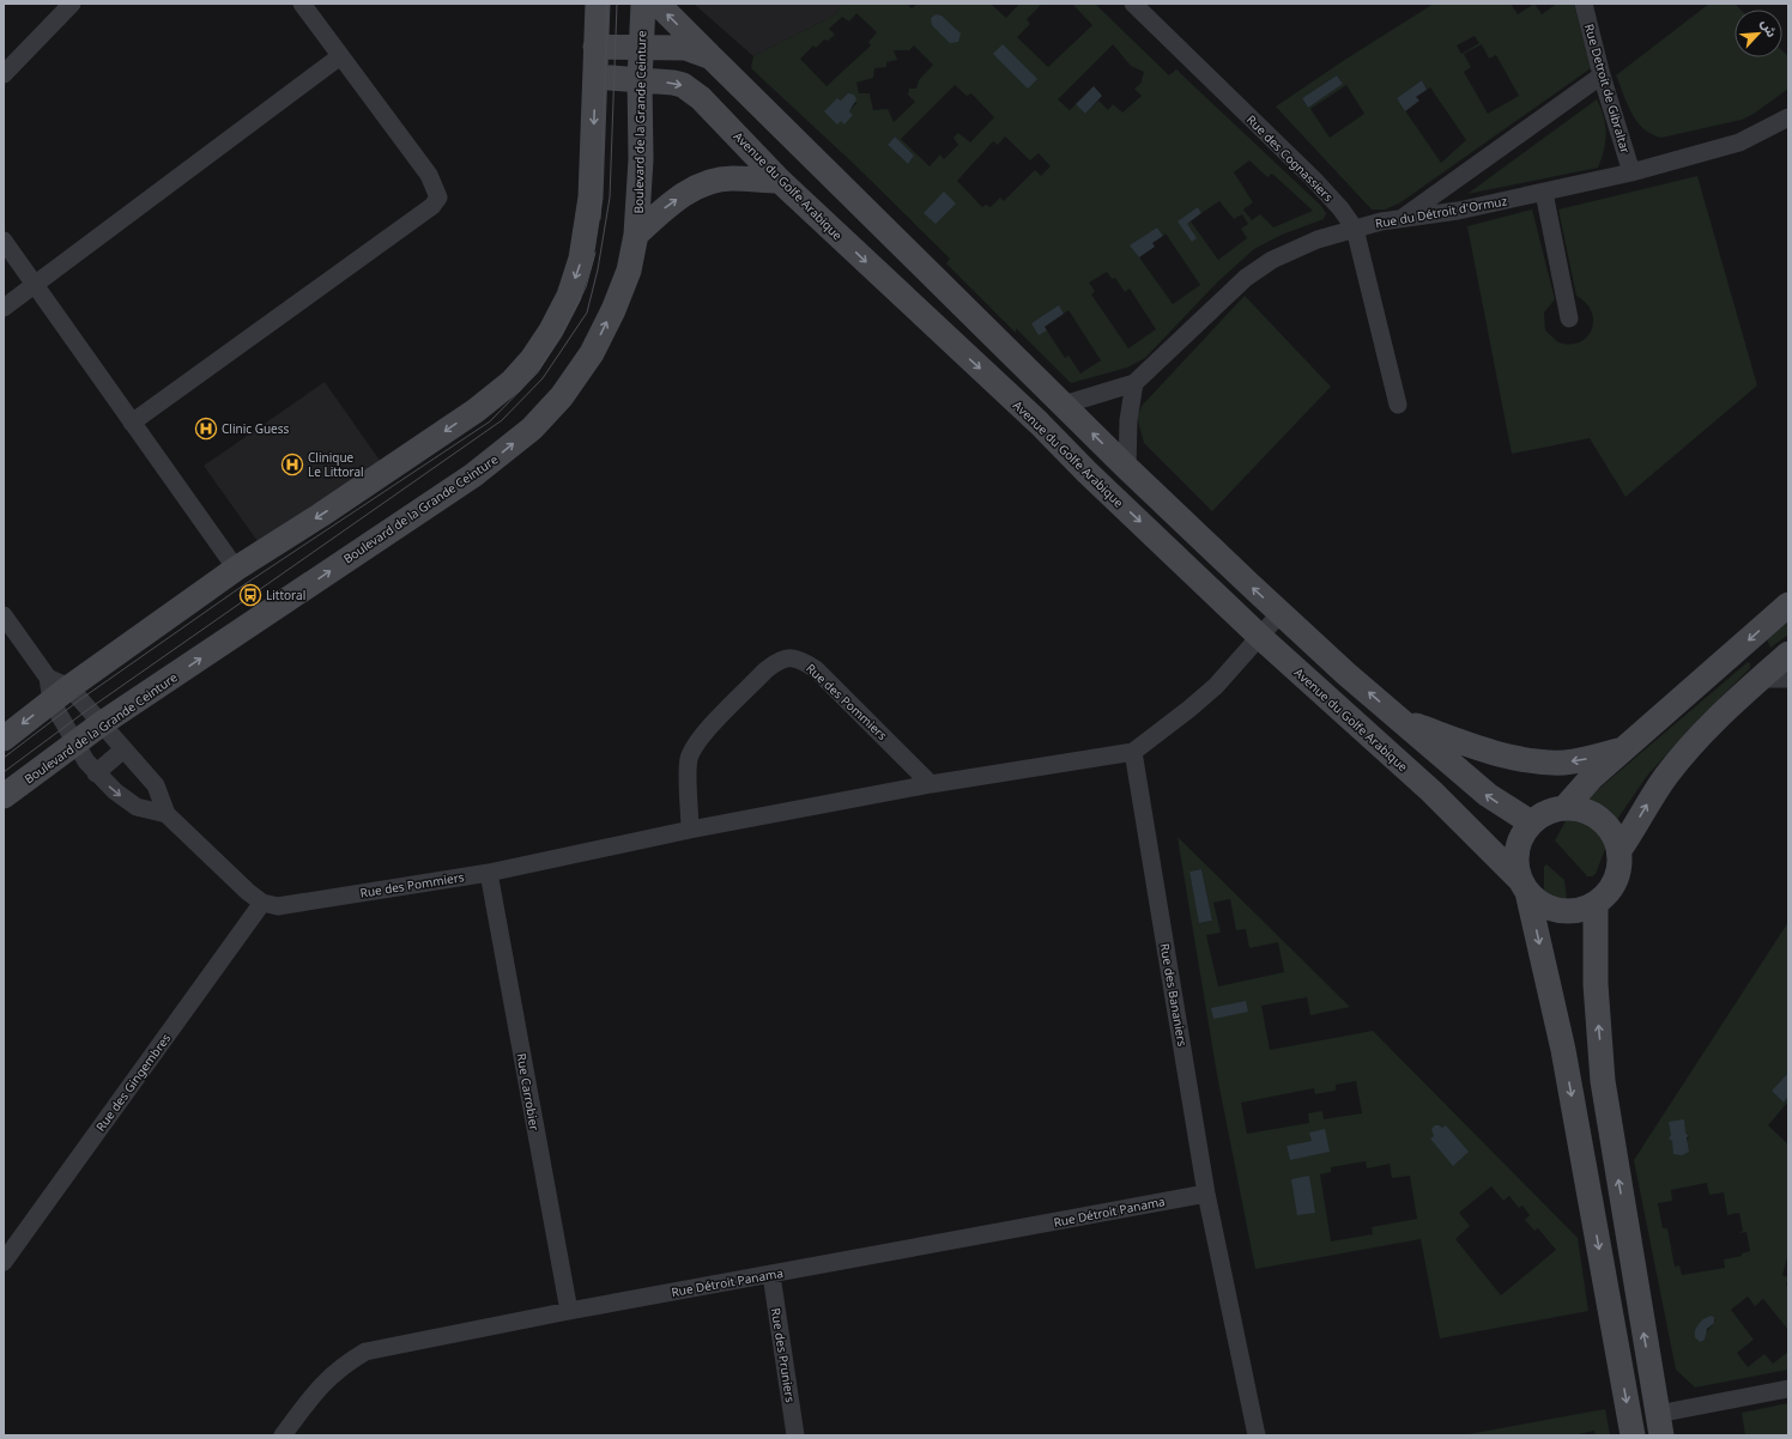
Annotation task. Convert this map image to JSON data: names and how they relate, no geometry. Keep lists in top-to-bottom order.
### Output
{
  "streets": {
    "main road": ["Boulevard de la Grande Ceinture", "Avenue du Golfe Arabique"],
    "street": [
      "Rue Detroit de Gibraltar",
      "Rue des Cognassiers",
      "Rue du Détroit d'Ormuz",
      "Rue des Pommiers",
      "Rue des Bananiers",
      "Rue des Gingembres",
      "Rue Carrobier",
      "Rue Détroit Panama",
      "Rue des Pruniers"
    ]
  },
  "crossings": [
    ["Rue Detroit de Gibraltar", "Rue du Détroit d'Ormuz"],
    ["Boulevard de la Grande Ceinture", "Avenue du Golfe Arabique"],
    ["Rue des Cognassiers", "Rue du Détroit d'Ormuz"],
    ["Rue des Pommiers", "Rue des Bananiers"],
    ["Rue des Pommiers", "Rue des Gingembres"],
    ["Rue des Pommiers", "Rue Carrobier"],
    ["Rue des Bananiers", "Rue Détroit Panama"],
    ["Rue Carrobier", "Rue Détroit Panama"],
    ["Rue Détroit Panama", "Rue des Pruniers"]
  ],
  "places": {
    "hospital": ["Clinic Guess", "Clinique Le Littoral"],
    "bus stop": ["Littoral"]
  },
  "north": "top right"
}
